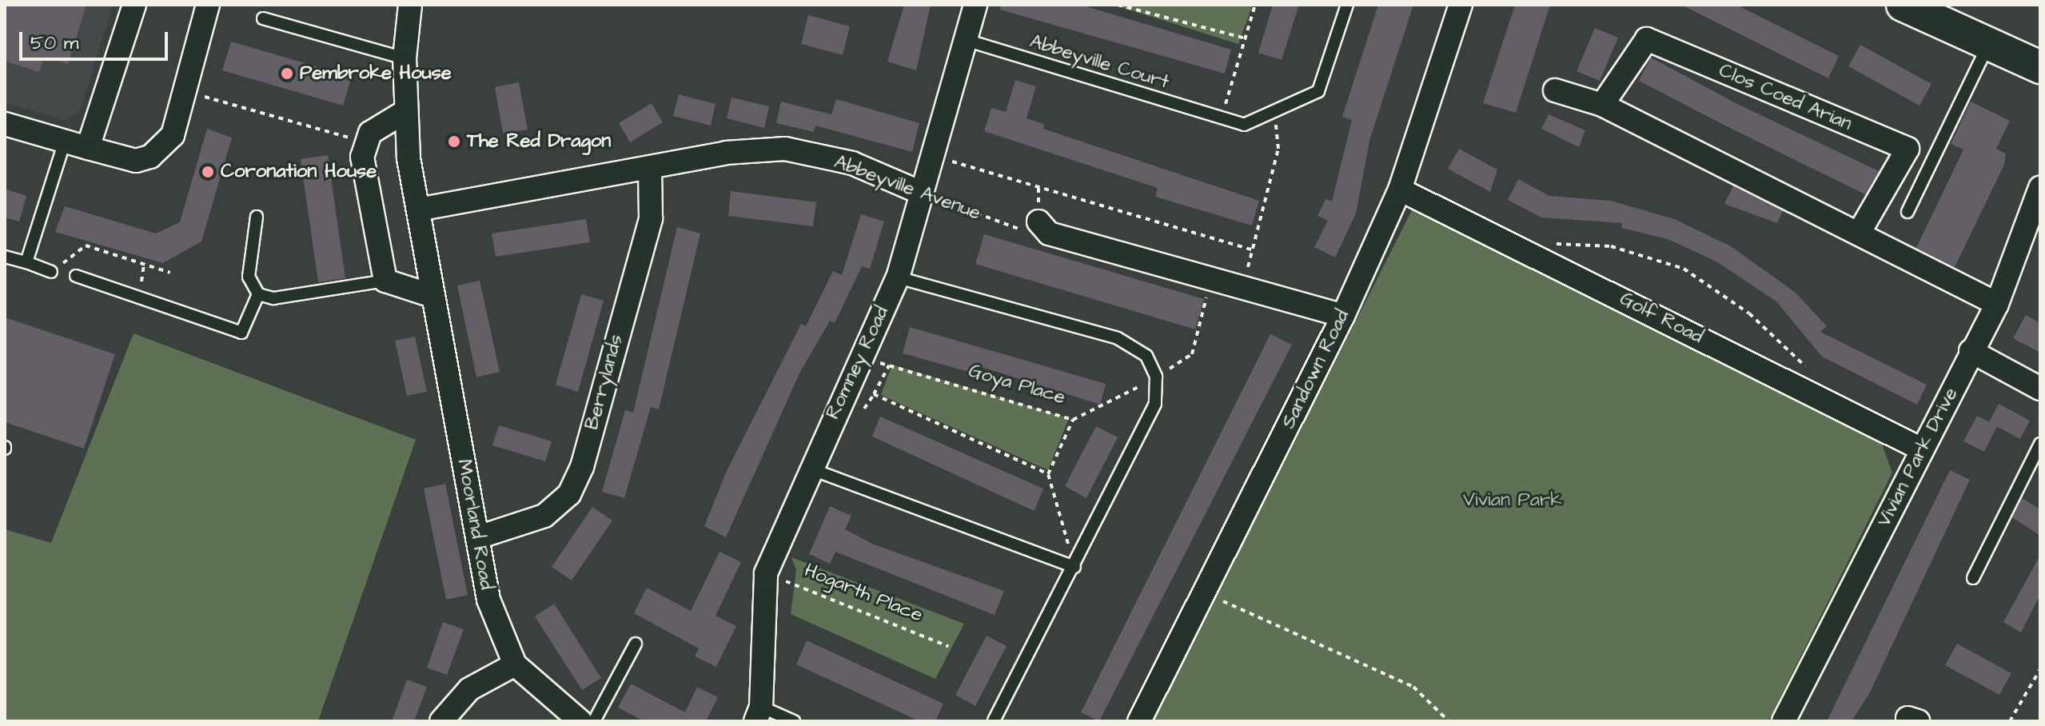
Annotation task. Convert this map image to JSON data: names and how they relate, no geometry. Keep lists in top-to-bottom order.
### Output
{
  "streets": {
    "street": [
      "Clos Coed Arian",
      "Abbeyville Avenue",
      "Golf Road",
      "Romney Road",
      "Sandown Road",
      "Berrylands",
      "Vivian Park Drive",
      "Moorland Road"
    ],
    "lane": ["Abbeyville Court"],
    "path": ["Goya Place", "Hogarth Place"]
  },
  "crossings": [
    ["Abbeyville Court", "Romney Road"],
    ["Abbeyville Avenue", "Romney Road"],
    ["Abbeyville Avenue", "Berrylands"],
    ["Abbeyville Avenue", "Moorland Road"],
    ["Golf Road", "Sandown Road"],
    ["Golf Road", "Vivian Park Drive"],
    ["Romney Road", "Goya Place"],
    ["Romney Road", "Hogarth Place"],
    ["Berrylands", "Moorland Road"]
  ],
  "parks": ["Vivian Park"],
  "places": ["Pembroke House", "The Red Dragon", "Coronation House"],
  "scale_bar": "50 m"
}
